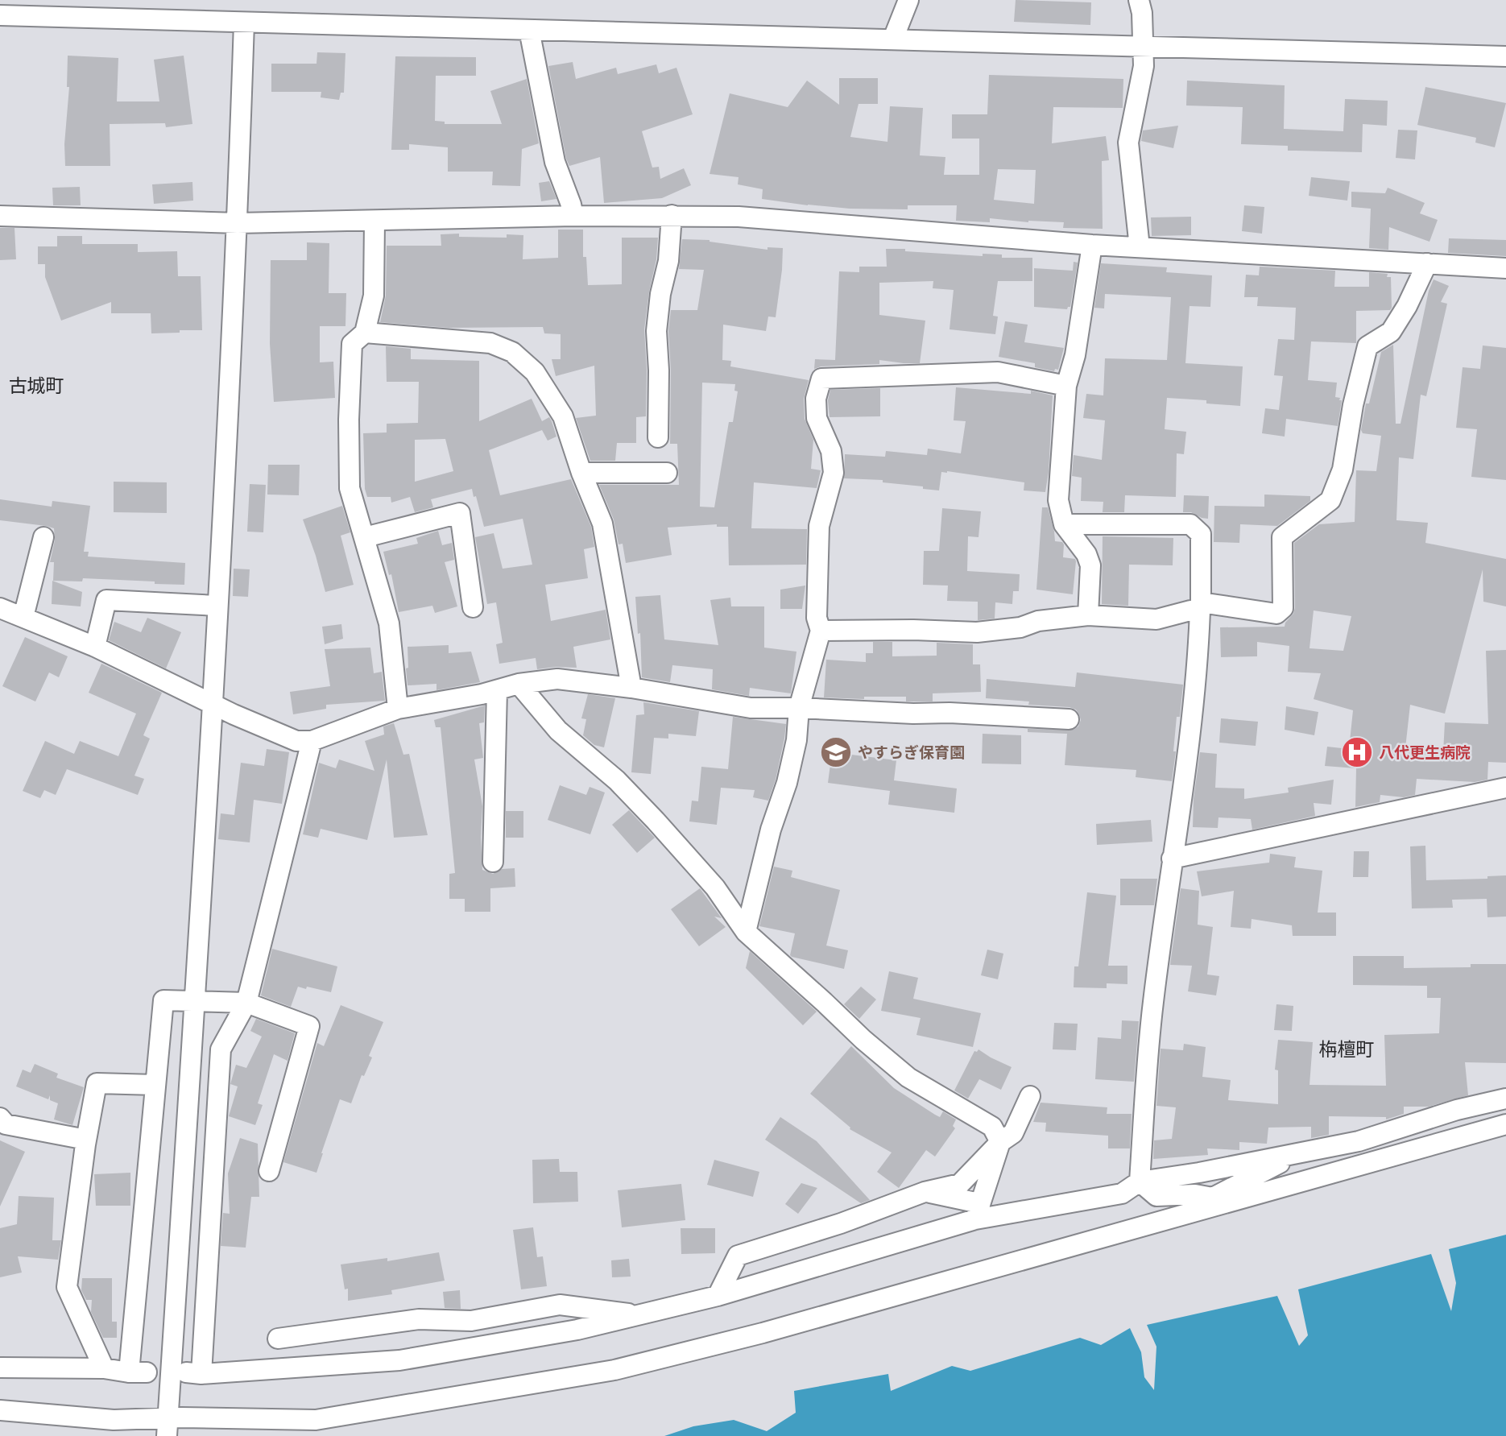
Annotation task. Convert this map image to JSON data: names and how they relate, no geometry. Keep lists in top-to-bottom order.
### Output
{
  "districts": ["古城町", "栴檀町"],
  "places": {
    "school or university": ["やすらぎ保育園"],
    "hospital": ["八代更生病院"]
  }
}
